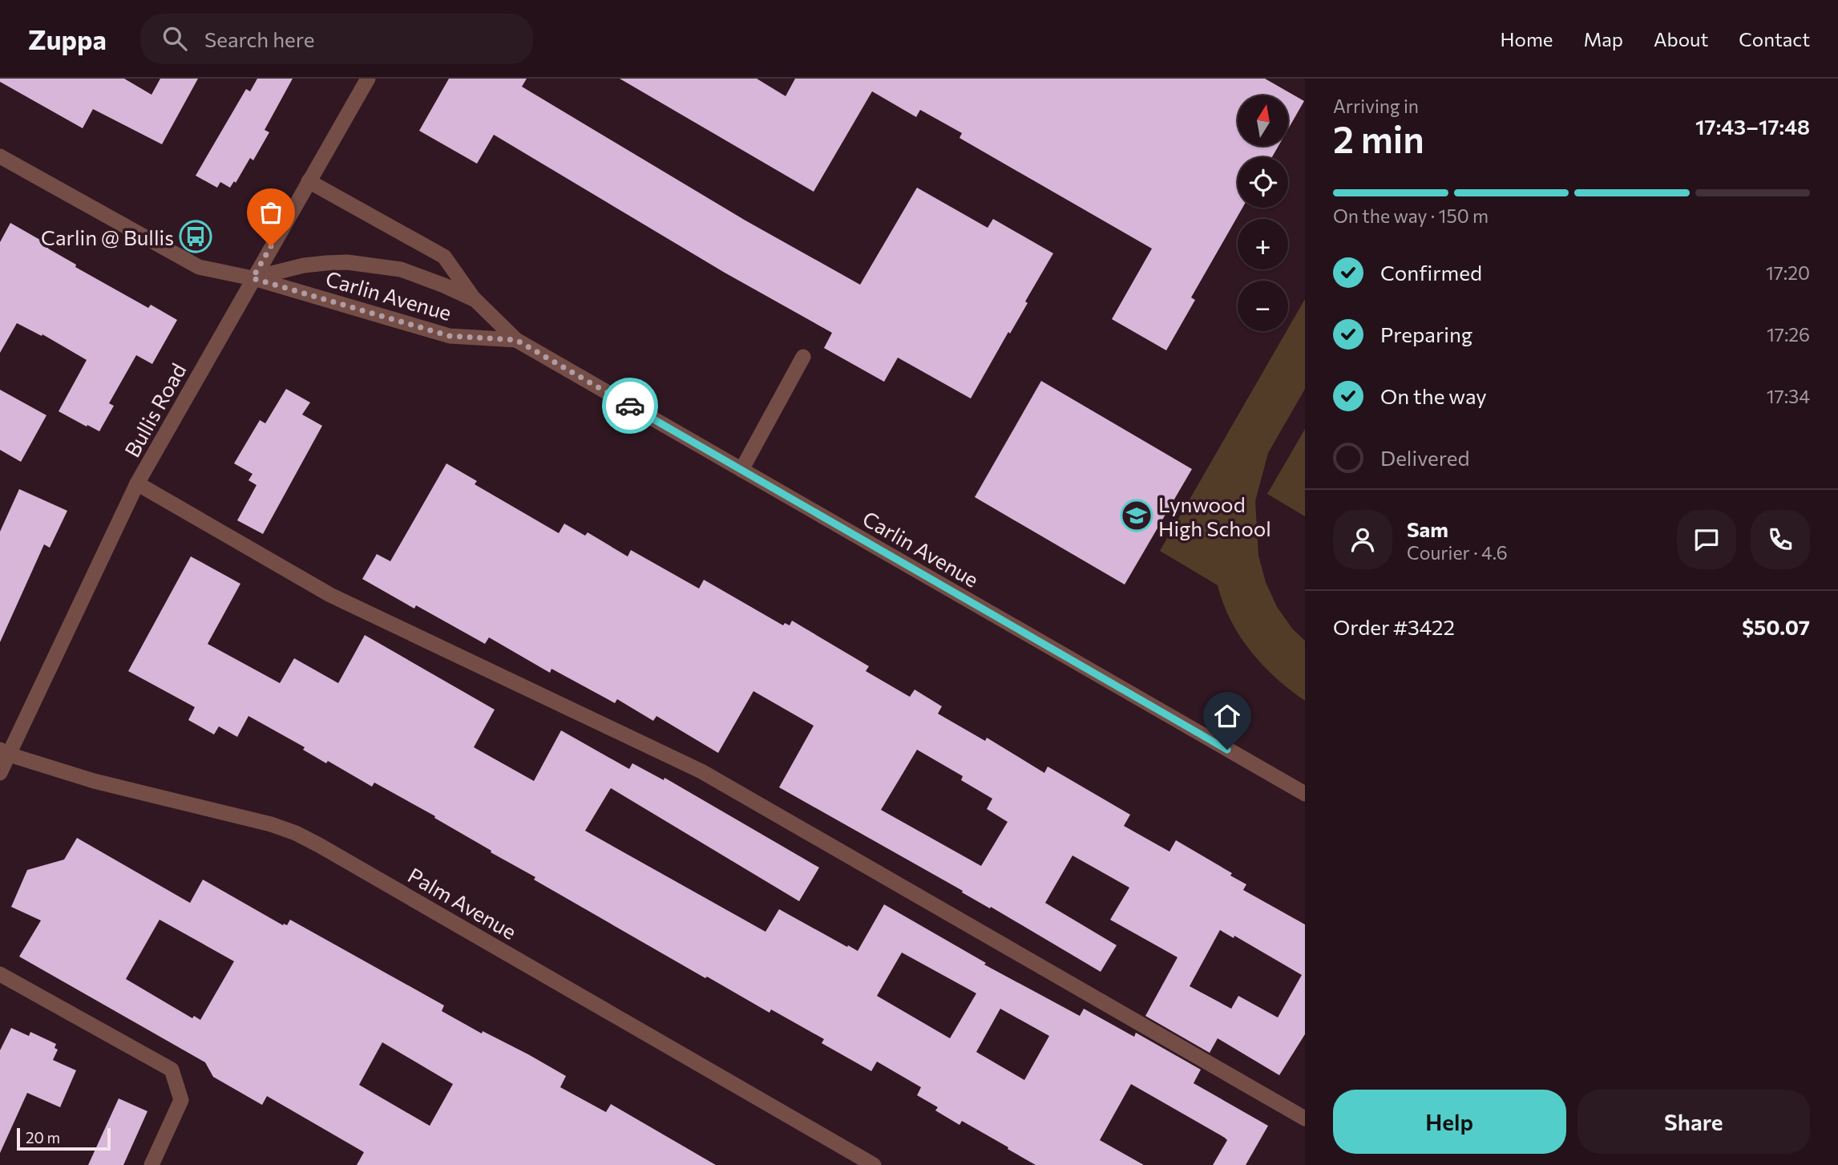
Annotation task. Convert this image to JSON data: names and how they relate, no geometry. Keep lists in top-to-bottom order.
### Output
{
  "streets": {
    "street": ["Carlin Avenue", "Bullis Road", "Palm Avenue"]
  },
  "crossings": [
    ["Carlin Avenue", "Bullis Road"],
    ["Bullis Road", "Palm Avenue"]
  ],
  "places": {
    "bus stop": ["Carlin @ Bullis"],
    "school or university": ["Lynwood High School"]
  },
  "scale_bar": "20 m",
  "north": "top",
  "page": {
    "header": "Zuppa",
    "search": "Search here",
    "nav": [
      "Home",
      "Map",
      "About",
      "Contact"
    ],
    "heading": ["2 min", "Arriving in", "17:43–17:48"],
    "panel": [
      "Sam",
      "Courier · 4.6",
      "Order #3422",
      "$50.07"
    ],
    "map_buttons": ["+", "−"],
    "bar": "On the way · 150 m",
    "list": [
      ["Confirmed", "17:20"],
      ["Preparing", "17:26"],
      ["On the way", "17:34"],
      "Delivered"
    ],
    "buttons": ["Help", "Share"],
    "scale": "20 m"
  }
}
